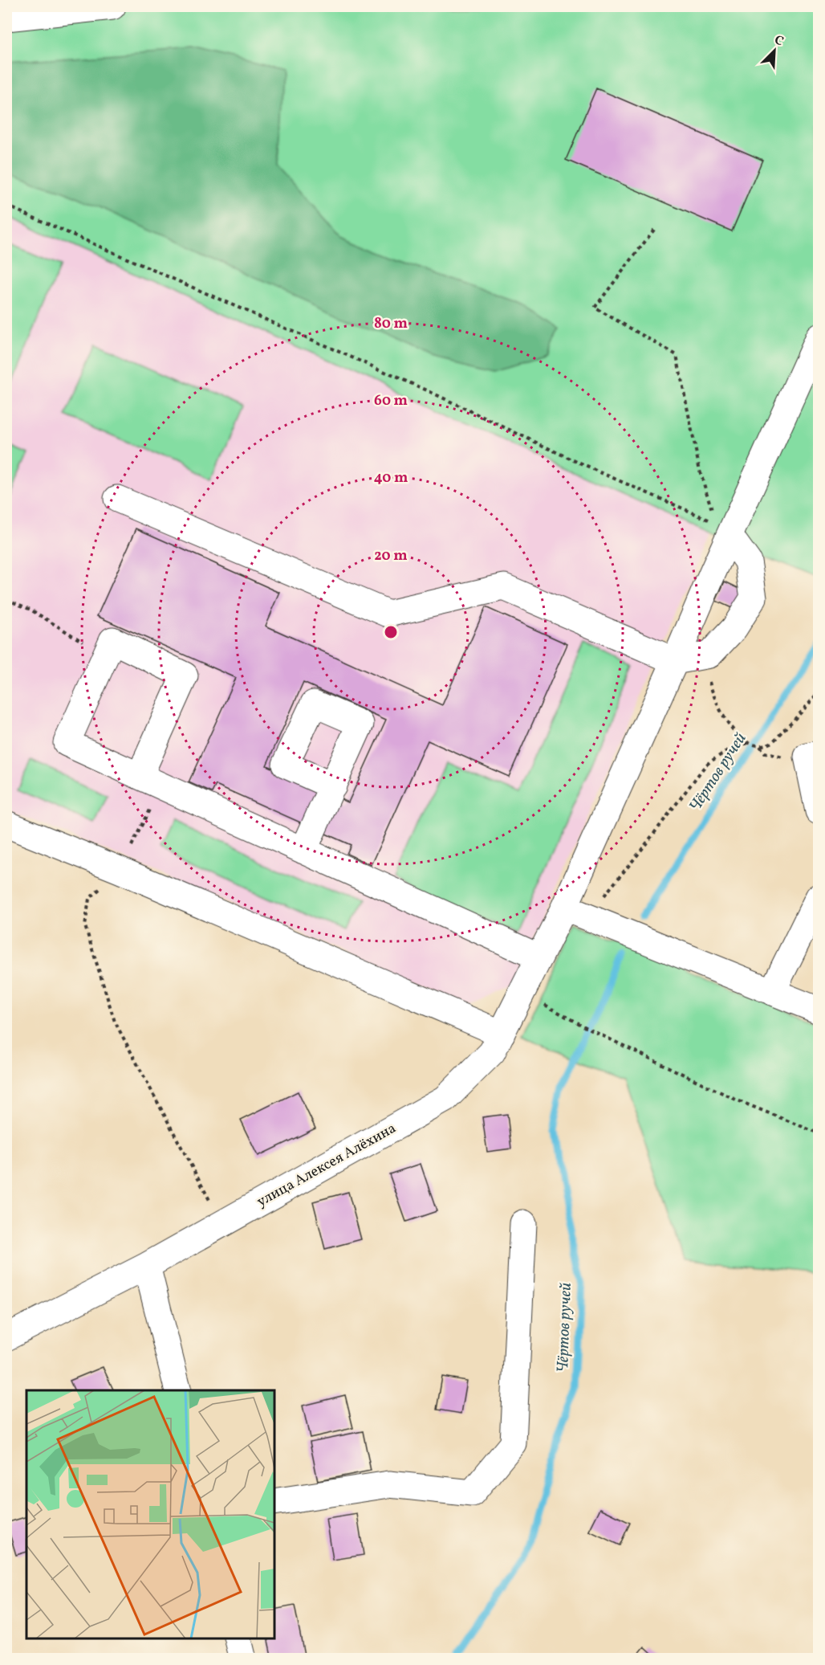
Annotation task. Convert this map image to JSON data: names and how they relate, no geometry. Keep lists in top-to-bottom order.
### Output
{
  "streets": {
    "street": ["улица Алексея Алёхина"]
  },
  "water": ["Чёртов ручей"],
  "north": "top right",
  "rings": [
    "80 m",
    "60 m",
    "40 m",
    "20 m"
  ]
}
